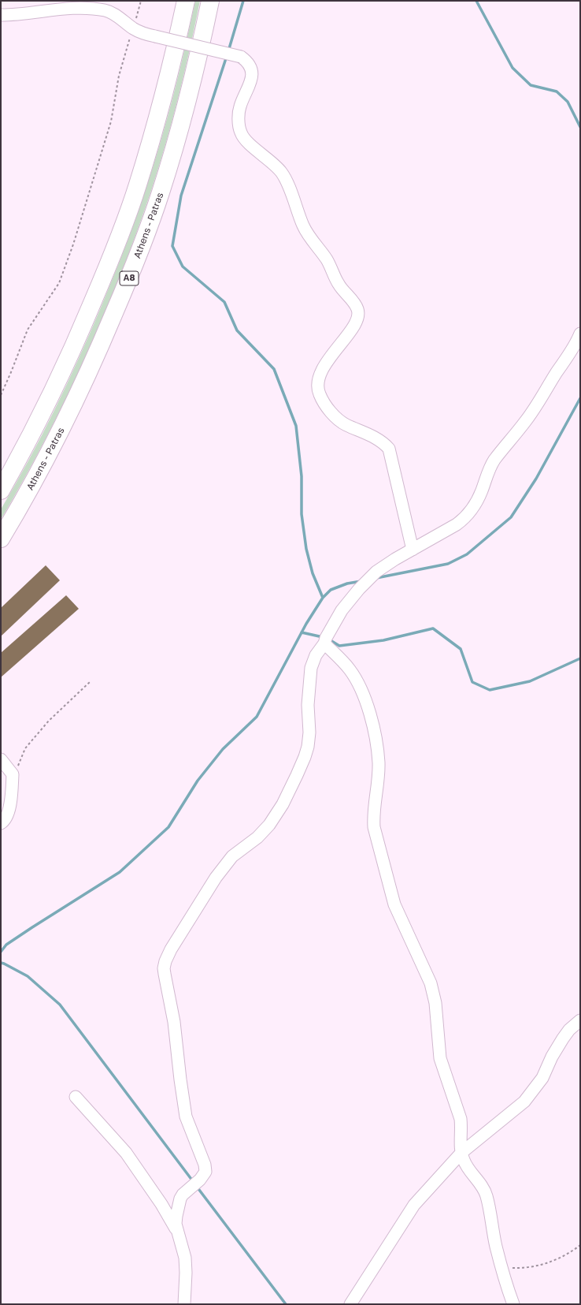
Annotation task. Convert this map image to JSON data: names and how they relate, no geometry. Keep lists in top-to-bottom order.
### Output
{
  "streets": {
    "highway": ["Athens - Patras", "Α8"]
  }
}
